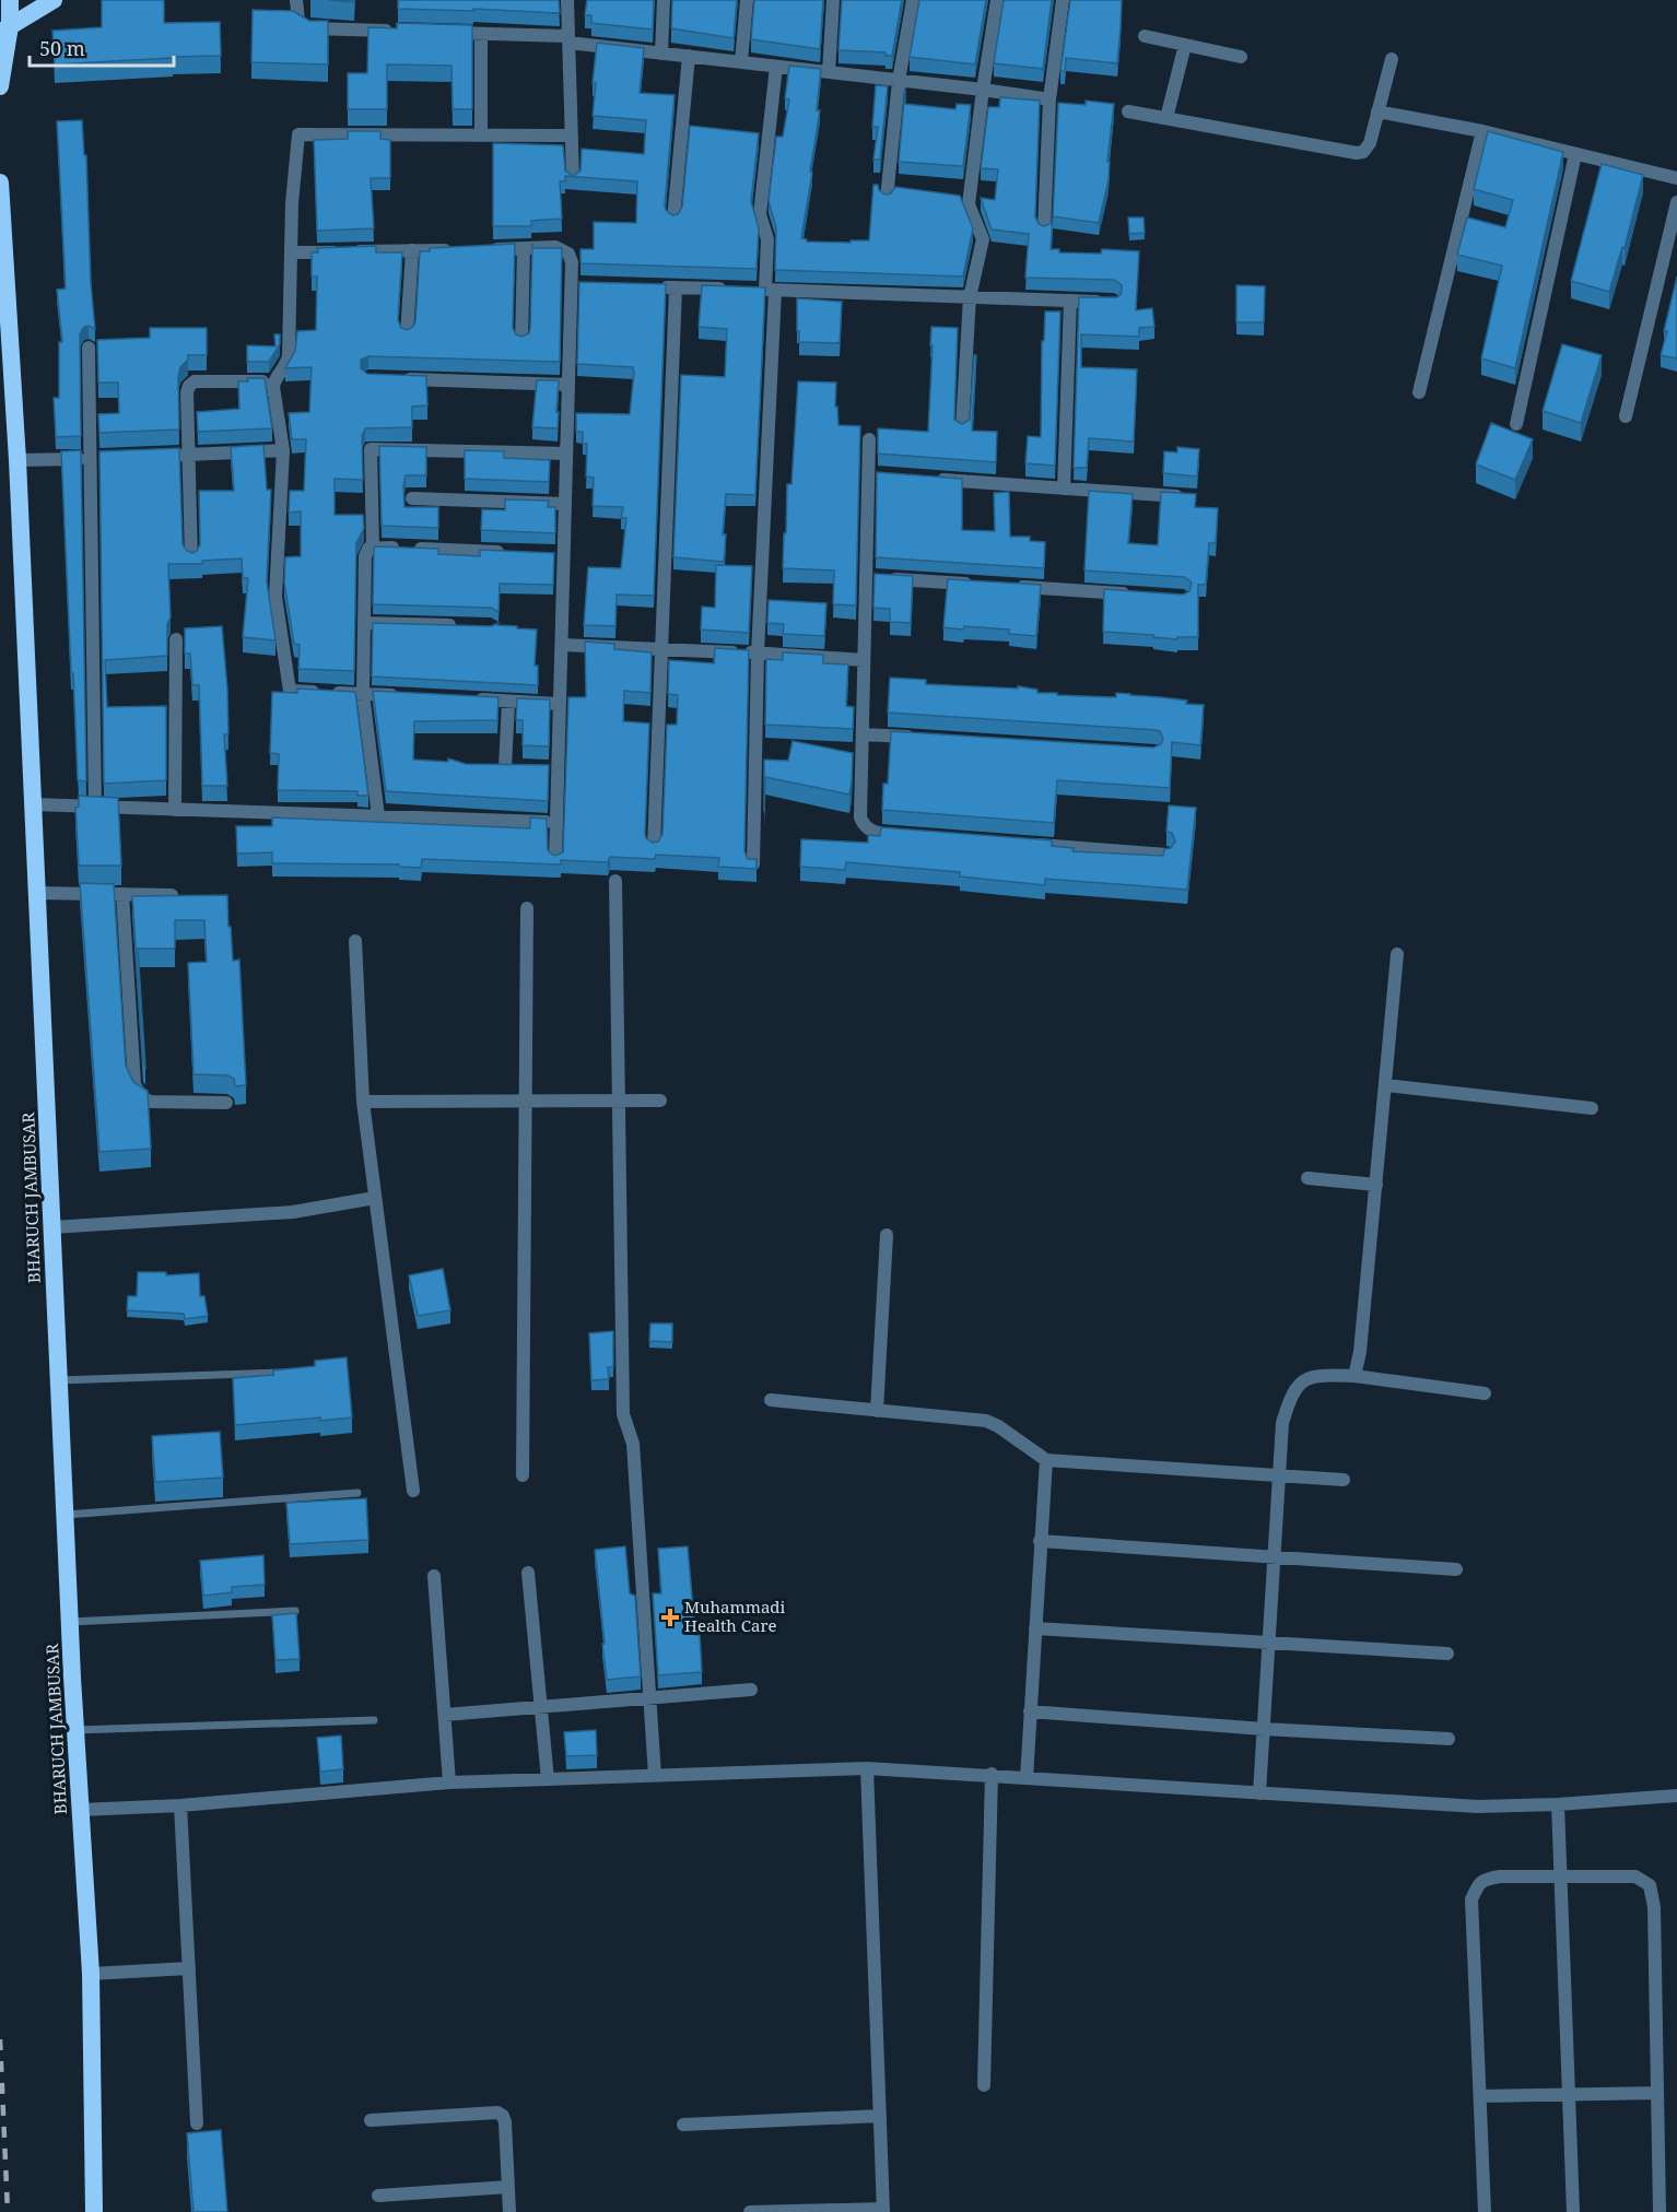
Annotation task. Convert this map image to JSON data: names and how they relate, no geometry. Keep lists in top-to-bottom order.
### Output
{
  "streets": {
    "highway": ["BHARUCH JAMBUSAR"]
  },
  "places": {
    "health": ["Muhammadi Health Care"]
  },
  "scale_bar": "50 m"
}
